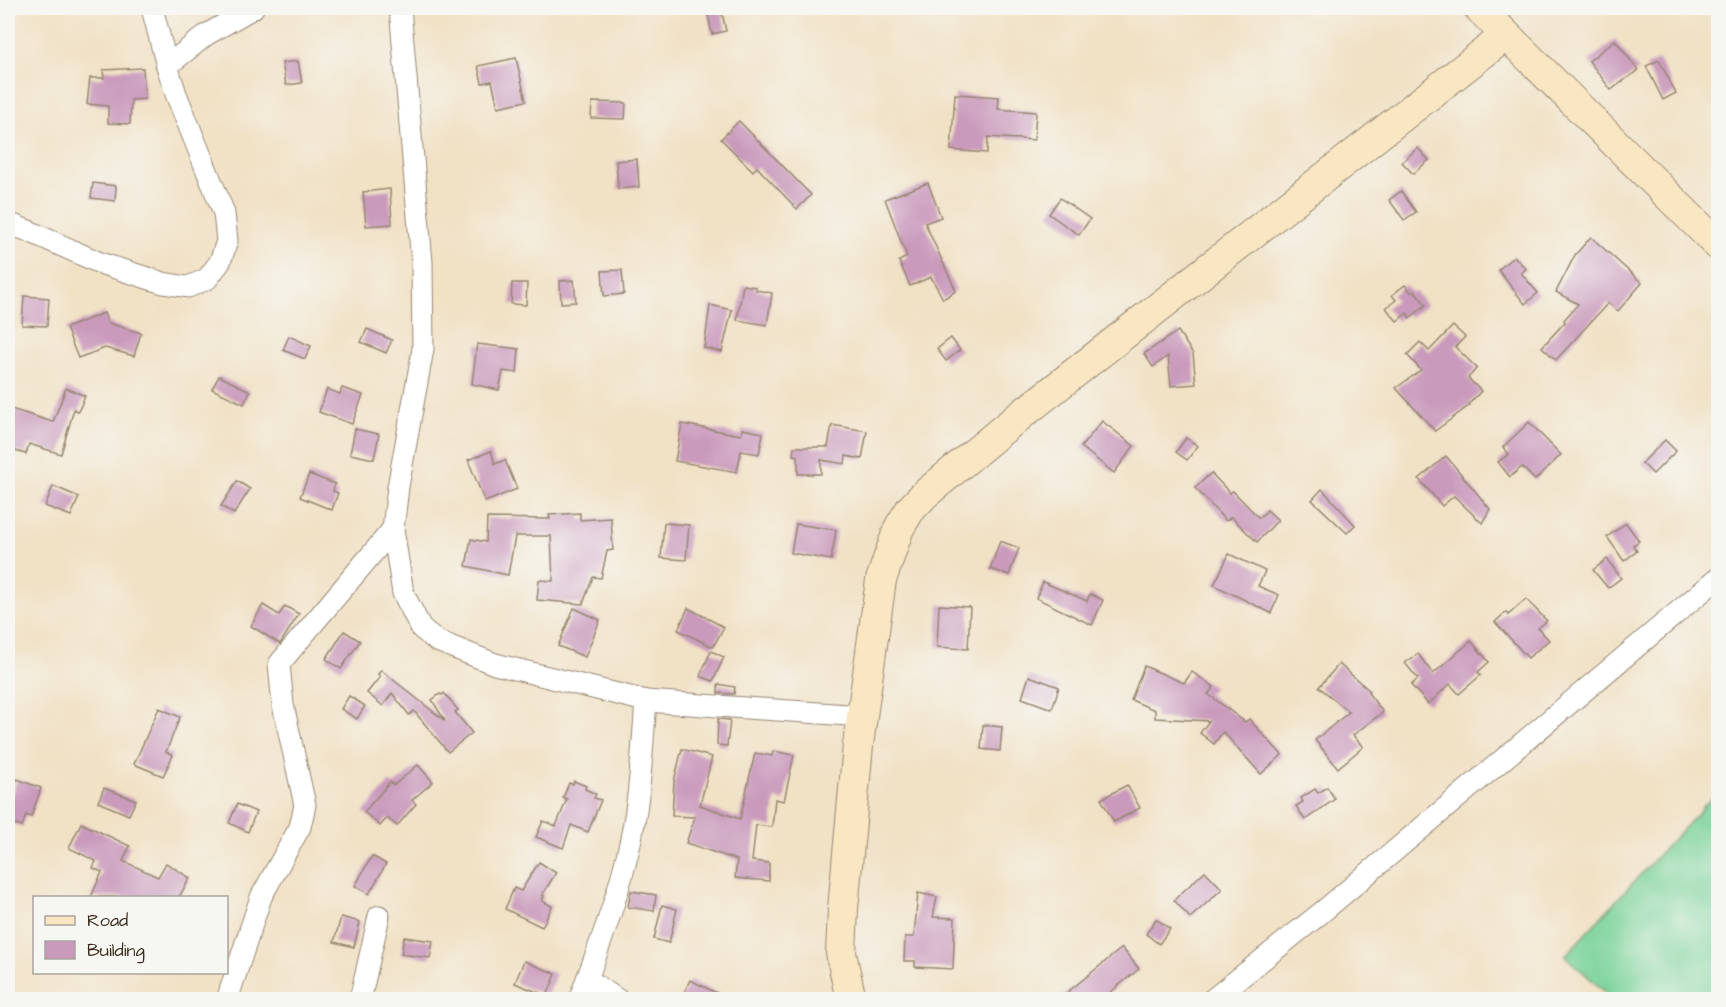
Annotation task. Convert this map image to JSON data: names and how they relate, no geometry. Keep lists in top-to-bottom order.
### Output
{
  "legend": ["Road", "Building"]
}
